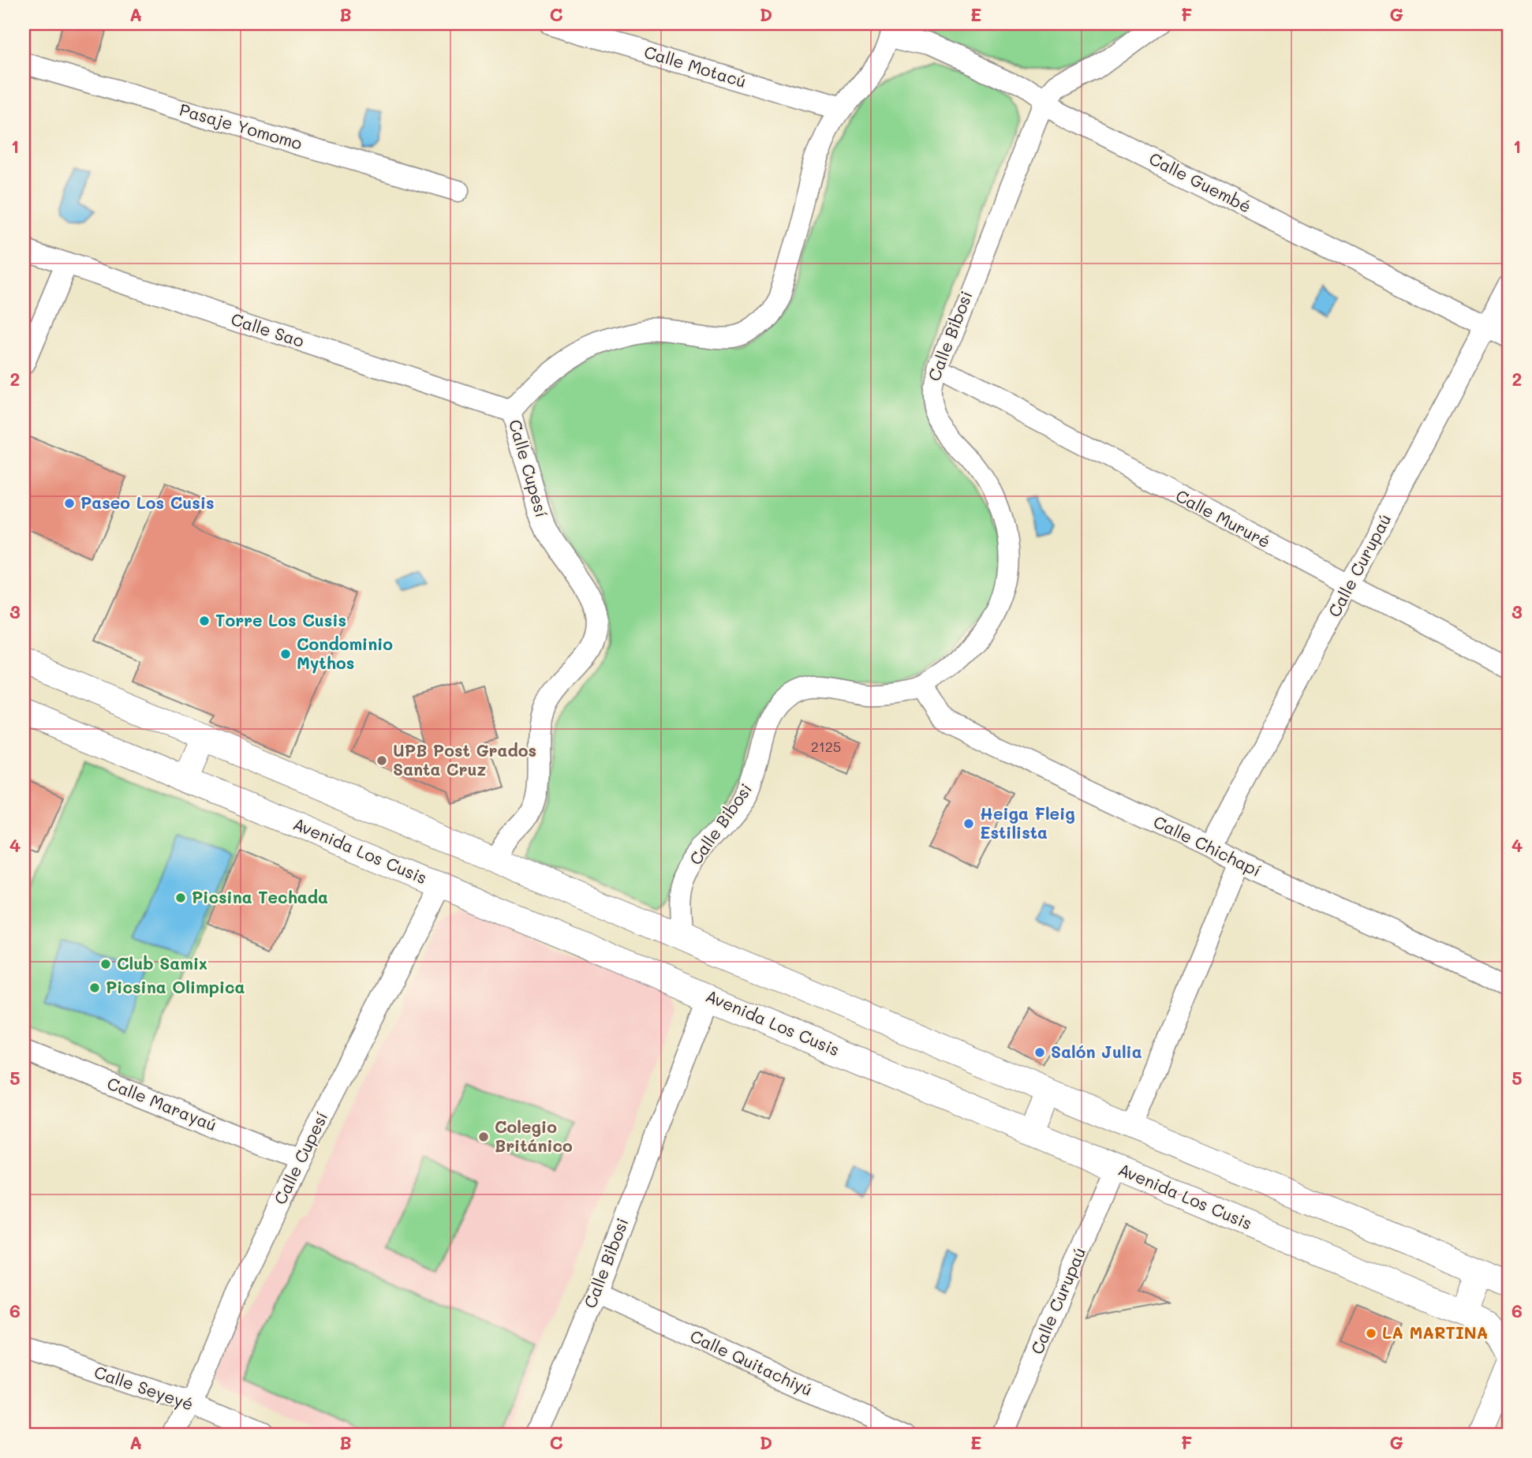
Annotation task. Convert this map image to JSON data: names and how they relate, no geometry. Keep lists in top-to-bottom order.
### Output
{
  "streets": {
    "street": [
      "Calle Motacú",
      "Pasaje Yomomo",
      "Calle Guembé",
      "Calle Sao",
      "Calle Bibosi",
      "Calle Cupesí",
      "Calle Mururé",
      "Calle Curupaú",
      "Calle Chichapí",
      "Avenida Los Cusis",
      "Calle Marayaú",
      "Calle Quitachiyú",
      "Calle Seyeyé"
    ]
  },
  "crossings": [
    ["Calle Motacú", "Calle Cupesí"],
    ["Calle Guembé", "Calle Bibosi"],
    ["Calle Guembé", "Calle Cupesí"],
    ["Calle Guembé", "Calle Curupaú"],
    ["Calle Sao", "Calle Cupesí"],
    ["Calle Bibosi", "Calle Mururé"],
    ["Calle Bibosi", "Calle Chichapí"],
    ["Calle Bibosi", "Avenida Los Cusis"],
    ["Calle Bibosi", "Calle Quitachiyú"],
    ["Calle Cupesí", "Avenida Los Cusis"],
    ["Calle Cupesí", "Calle Marayaú"],
    ["Calle Cupesí", "Calle Seyeyé"],
    ["Calle Mururé", "Calle Curupaú"],
    ["Calle Curupaú", "Calle Chichapí"],
    ["Calle Curupaú", "Avenida Los Cusis"]
  ],
  "places": [
    "Paseo Los Cusis",
    "Torre Los Cusis",
    "Condominio Mythos",
    "UPB Post Grados Santa Cruz",
    "Heiga Fleig Estilista",
    "Picsina Techada",
    "Club Samix",
    "Picsina Olimpica",
    "Salón Julia",
    "Colegio Británico",
    "LA MARTINA"
  ],
  "house_numbers": ["2125"],
  "grid": {
    "columns": [
      "A",
      "B",
      "C",
      "D",
      "E",
      "F",
      "G"
    ],
    "rows": [
      "1",
      "2",
      "3",
      "4",
      "5",
      "6"
    ]
  }
}
